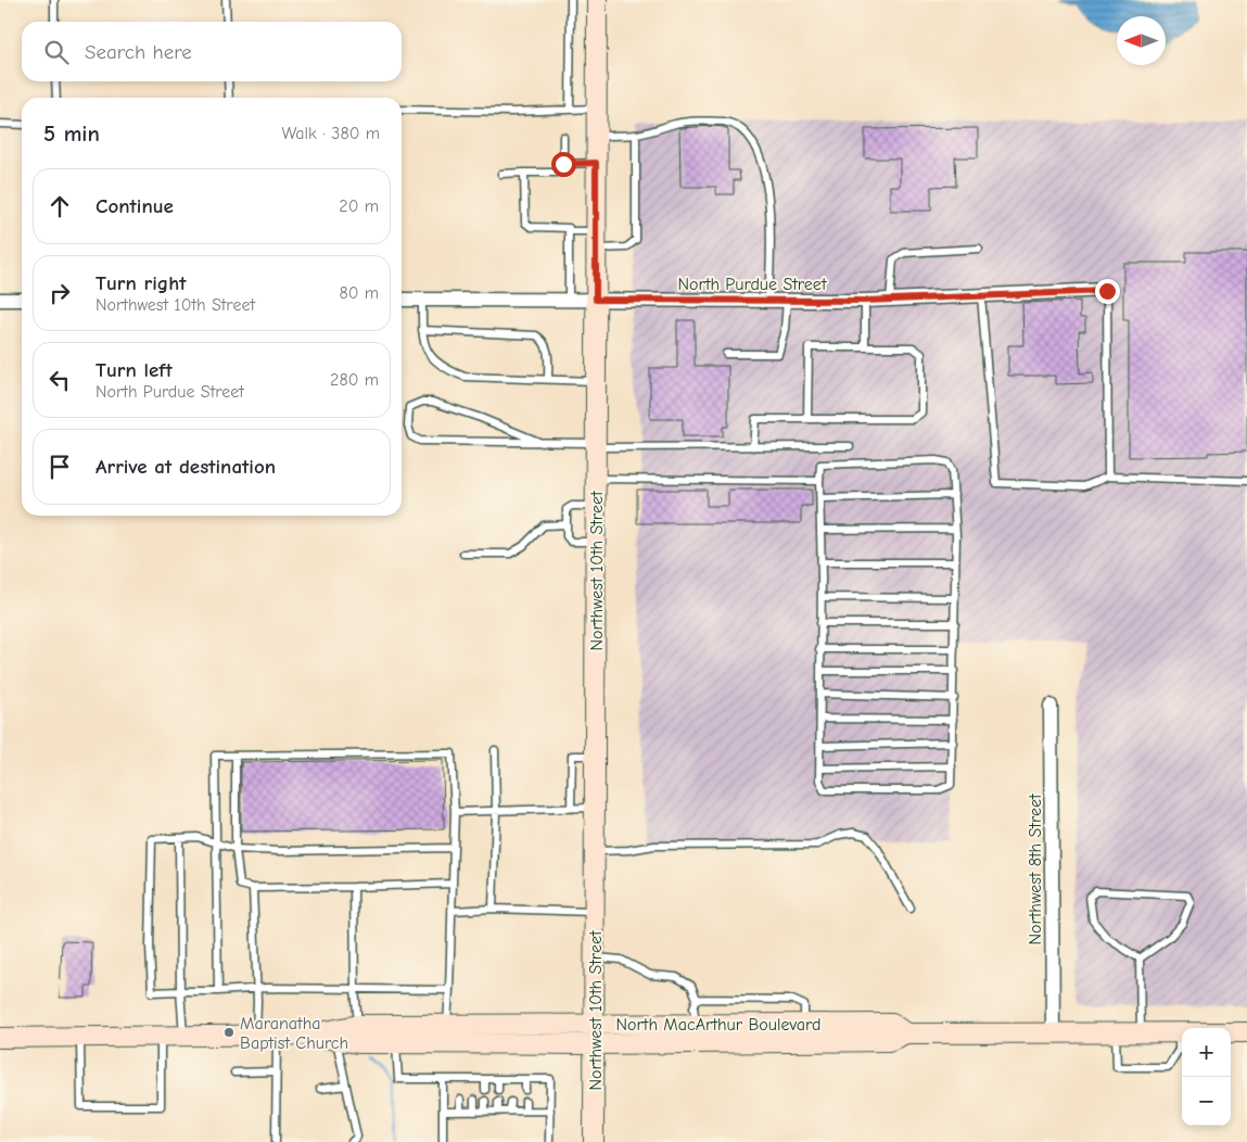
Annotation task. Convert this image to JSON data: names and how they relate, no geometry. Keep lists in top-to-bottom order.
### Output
{
  "streets": {
    "main road": ["Northwest 10th Street", "North MacArthur Boulevard"],
    "street": ["North Purdue Street", "Northwest 8th Street"]
  },
  "crossings": [
    ["North Purdue Street", "Northwest 10th Street"],
    ["Northwest 10th Street", "North MacArthur Boulevard"],
    ["Northwest 8th Street", "North MacArthur Boulevard"]
  ],
  "places": ["Maranatha Baptist Church"],
  "north": "left",
  "page": {
    "search": "Search here",
    "heading": ["5 min", "Walk · 380 m"],
    "list": [
      ["Continue", "20 m"],
      ["Turn right", "Northwest 10th Street", "80 m"],
      ["Turn left", "North Purdue Street", "280 m"],
      "Arrive at destination"
    ],
    "map_buttons": ["+", "−"]
  }
}
